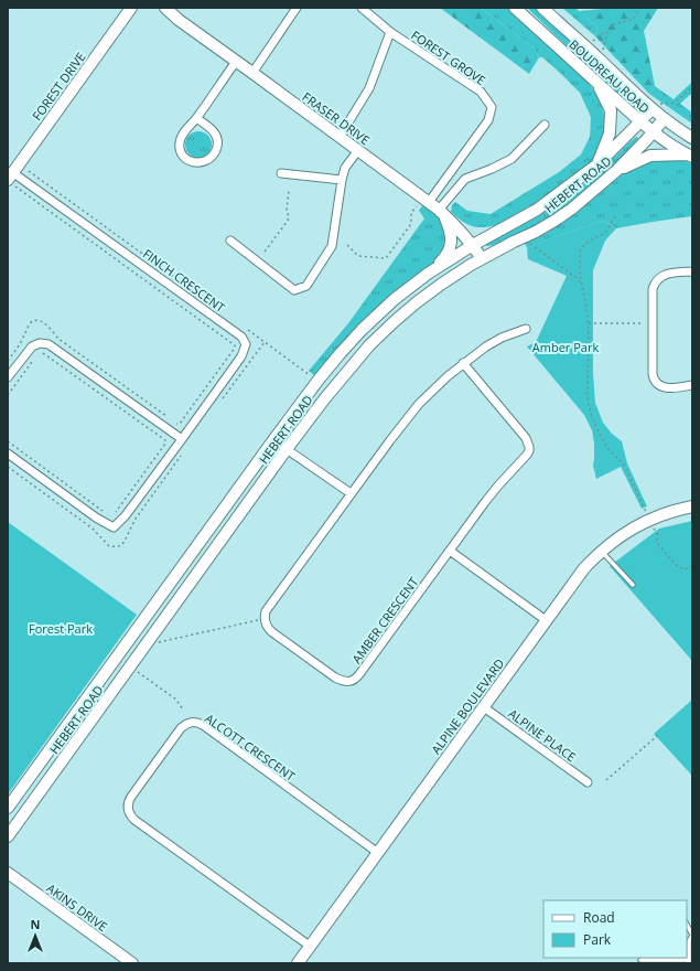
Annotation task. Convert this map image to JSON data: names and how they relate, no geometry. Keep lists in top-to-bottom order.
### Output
{
  "streets": {
    "main road": [
      "BOUDREAU ROAD",
      "FOREST DRIVE",
      "FRASER DRIVE",
      "HEBERT ROAD",
      "ALPINE BOULEVARD",
      "AKINS DRIVE"
    ],
    "street": [
      "FOREST GROVE",
      "FINCH CRESCENT",
      "AMBER CRESCENT",
      "ALPINE PLACE",
      "ALCOTT CRESCENT"
    ]
  },
  "crossings": [
    ["FOREST GROVE", "FRASER DRIVE"],
    ["BOUDREAU ROAD", "HEBERT ROAD"],
    ["FOREST DRIVE", "FINCH CRESCENT"],
    ["FRASER DRIVE", "HEBERT ROAD"],
    ["ALPINE BOULEVARD", "ALPINE PLACE"],
    ["ALPINE BOULEVARD", "ALCOTT CRESCENT"]
  ],
  "parks": ["Amber Park", "Forest Park"],
  "legend": ["Road", "Park"],
  "north": "top"
}
